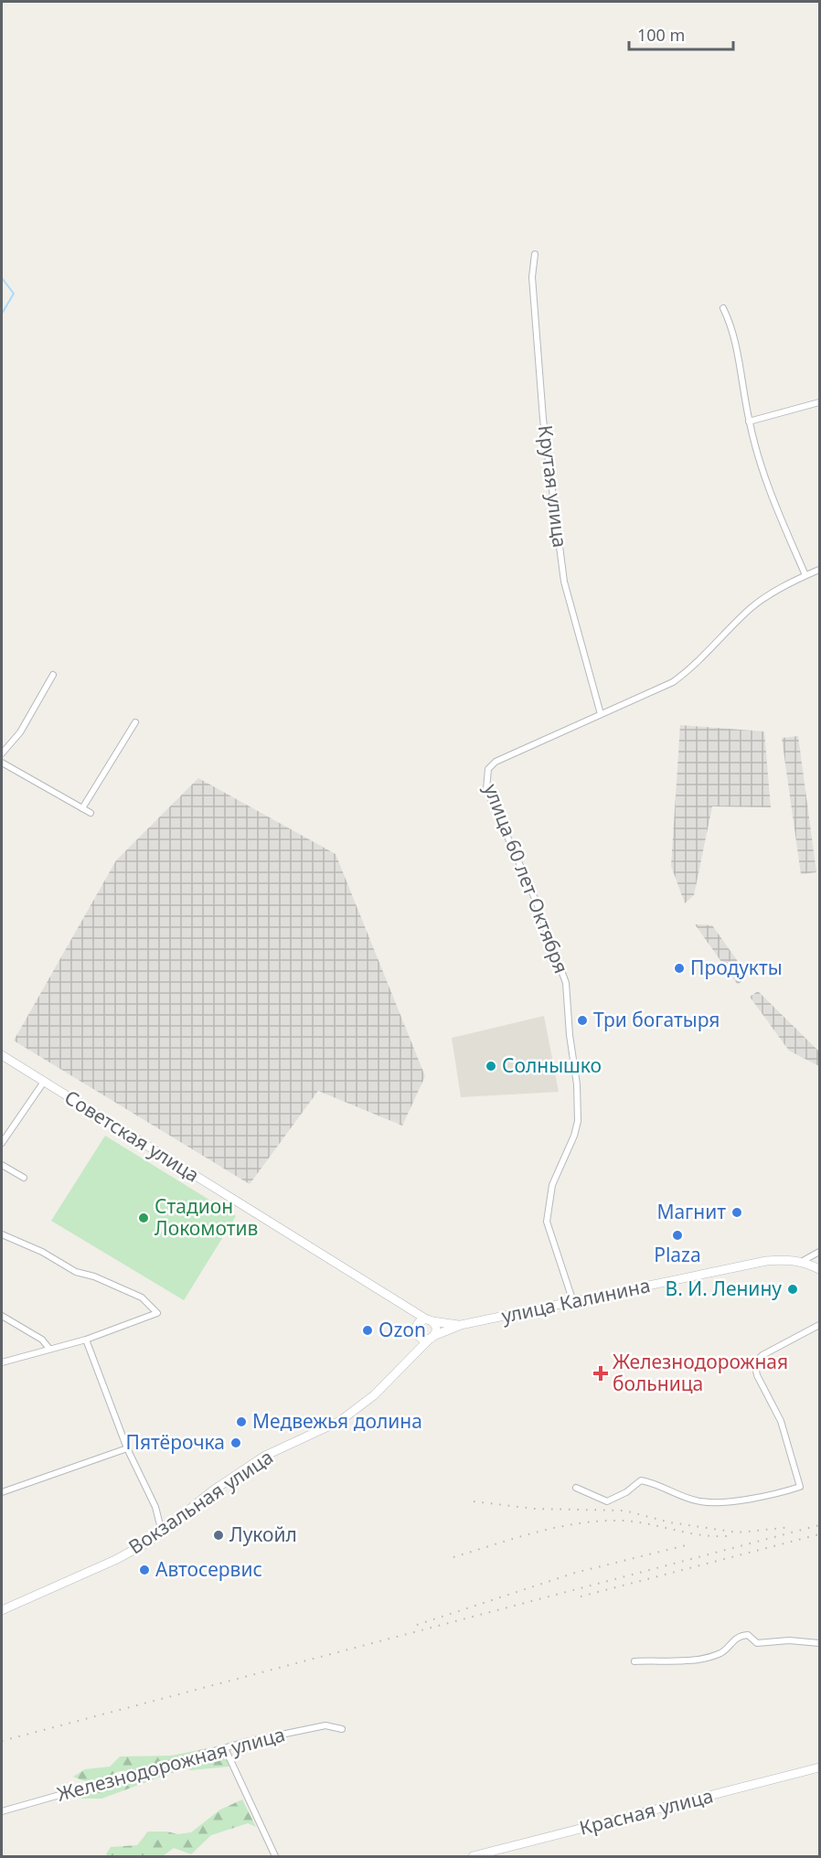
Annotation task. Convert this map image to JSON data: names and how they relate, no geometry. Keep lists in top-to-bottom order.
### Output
{
  "streets": {
    "main road": [
      "Советская улица",
      "улица Калинина",
      "Вокзальная улица",
      "Красная улица"
    ],
    "street": ["Крутая улица", "улица 60 лет Октября", "Железнодорожная улица"]
  },
  "crossings": [
    ["Крутая улица", "улица 60 лет Октября"],
    ["улица 60 лет Октября", "улица Калинина"]
  ],
  "places": {
    "other": [
      "Продукты",
      "Три богатыря",
      "Солнышко",
      "Магнит",
      "Стадион Локомотив",
      "Plaza",
      "В. И. Ленину",
      "Ozon",
      "Медвежья долина",
      "Пятёрочка",
      "Лукойл",
      "Автосервис"
    ],
    "health": ["Железнодорожная больница"]
  },
  "scale_bar": "100 m"
}
